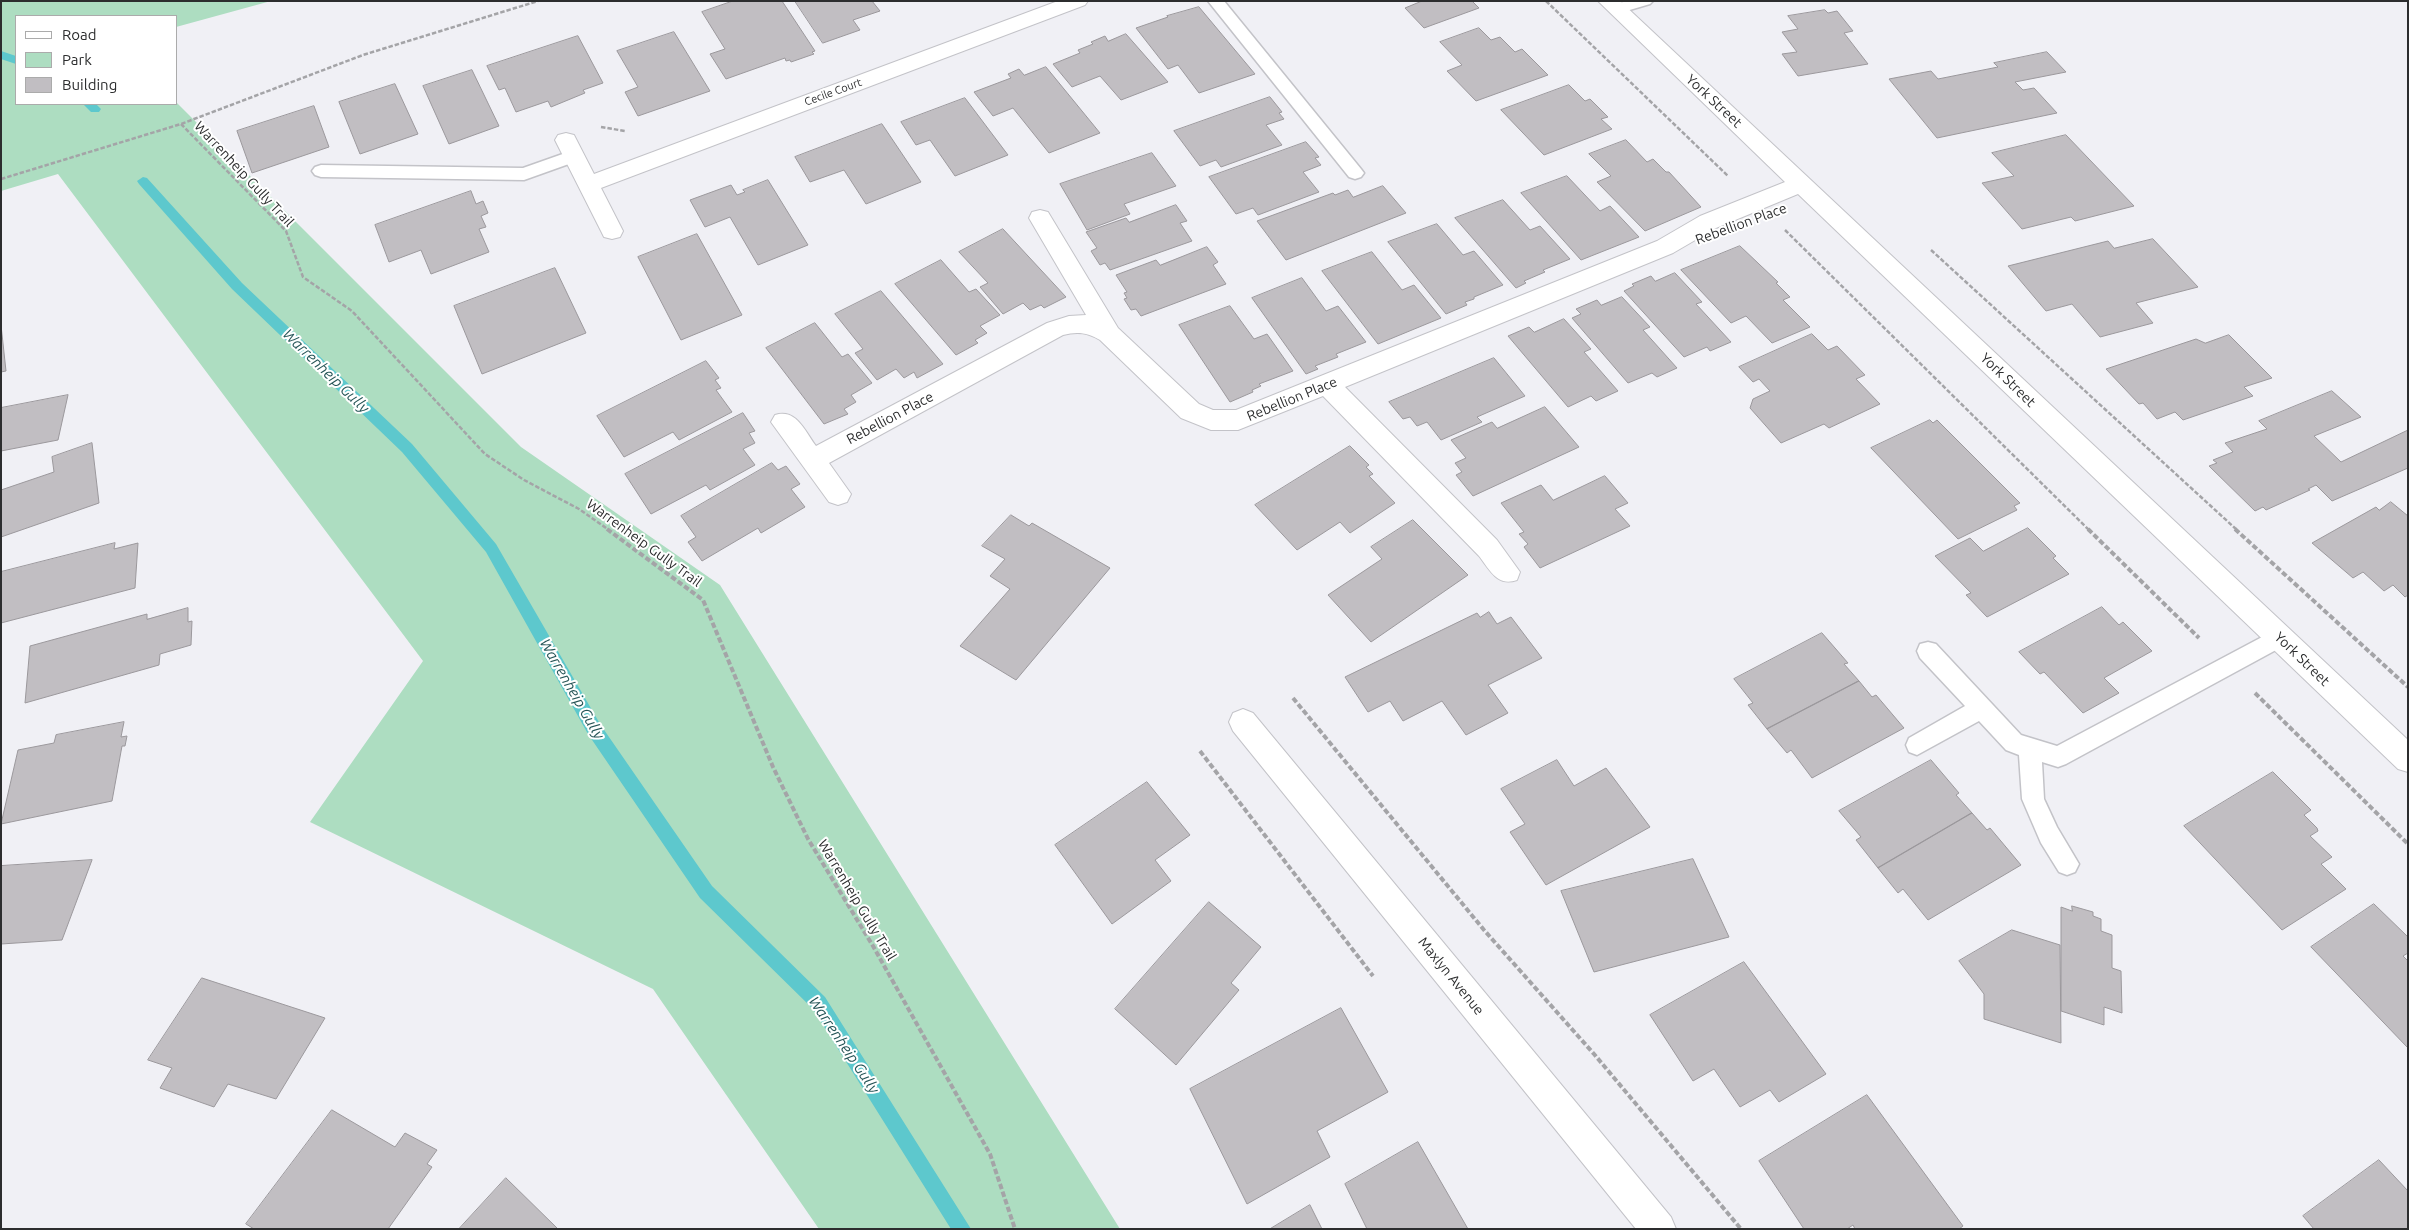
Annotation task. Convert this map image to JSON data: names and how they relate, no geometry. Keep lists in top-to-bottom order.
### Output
{
  "streets": {
    "street": [
      "Cecile Court",
      "York Street",
      "Rebellion Place",
      "Maxlyn Avenue"
    ],
    "path": ["Warrenheip Gully Trail"]
  },
  "crossings": [
    ["York Street", "Rebellion Place"]
  ],
  "water": ["Warrenheip Gully"],
  "legend": ["Road", "Park", "Building"]
}
